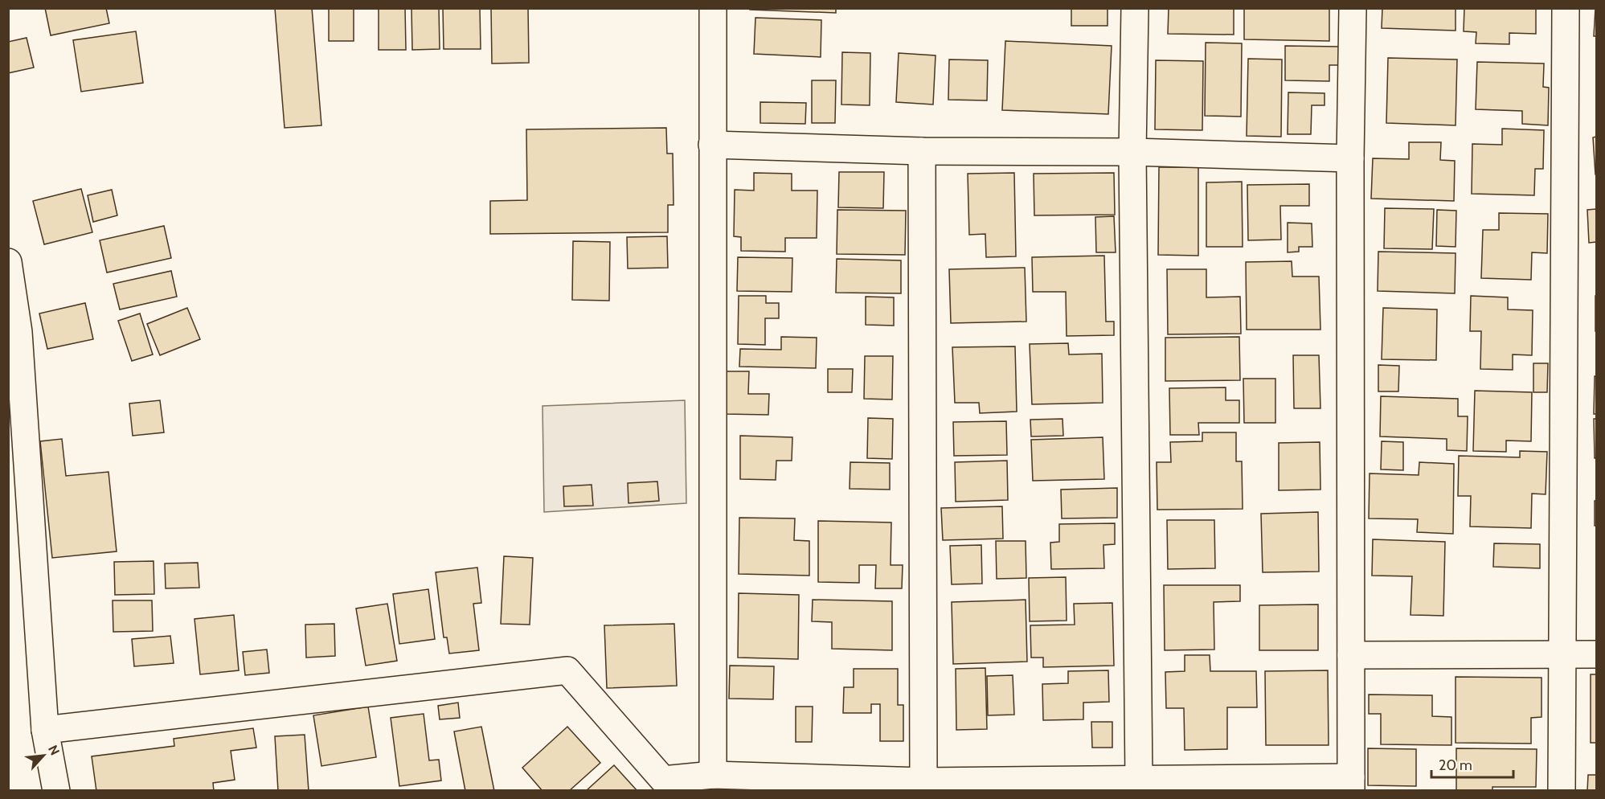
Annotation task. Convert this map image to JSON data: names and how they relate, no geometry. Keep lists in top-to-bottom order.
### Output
{
  "scale_bar": "20 m",
  "north": "top right"
}
